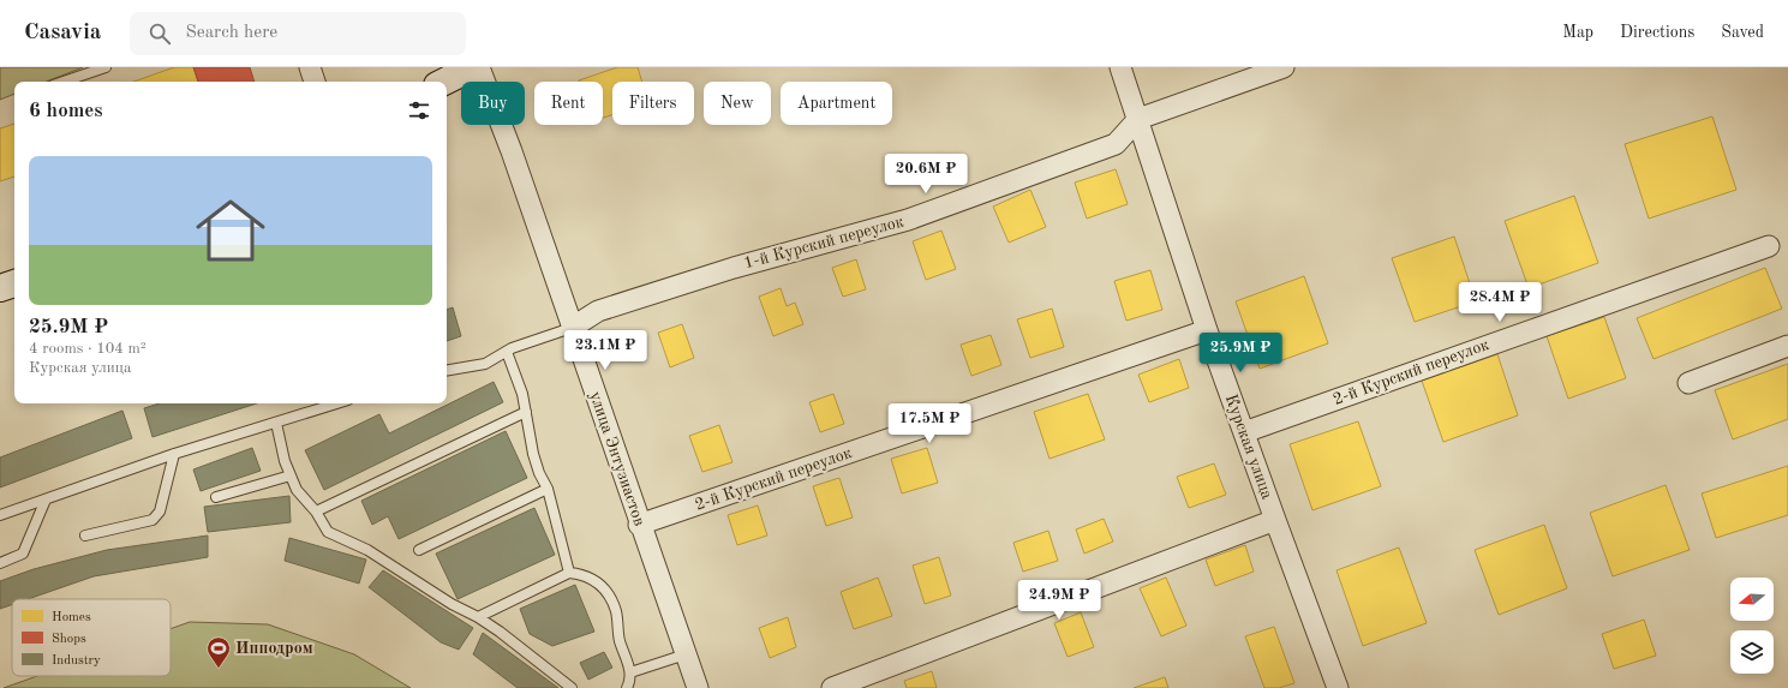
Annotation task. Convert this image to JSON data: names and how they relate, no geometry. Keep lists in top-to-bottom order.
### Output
{
  "streets": {
    "street": [
      "1-й Курский переулок",
      "2-й Курский переулок",
      "Курская улица",
      "улица Энтузиастов"
    ]
  },
  "crossings": [
    ["1-й Курский переулок", "Курская улица"],
    ["1-й Курский переулок", "улица Энтузиастов"],
    ["2-й Курский переулок", "Курская улица"],
    ["2-й Курский переулок", "улица Энтузиастов"]
  ],
  "places": {
    "sports": ["Ипподром"]
  },
  "legend": ["Homes", "Shops", "Industry"],
  "north": "left",
  "page": {
    "header": "Casavia",
    "search": "Search here",
    "nav": ["Map", "Directions", "Saved"],
    "chip": [
      "Buy",
      "Rent",
      "Filters",
      "New",
      "Apartment"
    ],
    "heading": "6 homes",
    "list": [
      {
        "name": "25.9M ₽",
        "note": "4 rooms · 104 m² · Курская улица"
      }
    ],
    "price": [
      "20.6M ₽",
      "28.4M ₽",
      "23.1M ₽",
      "25.9M ₽",
      "17.5M ₽",
      "24.9M ₽"
    ]
  }
}
